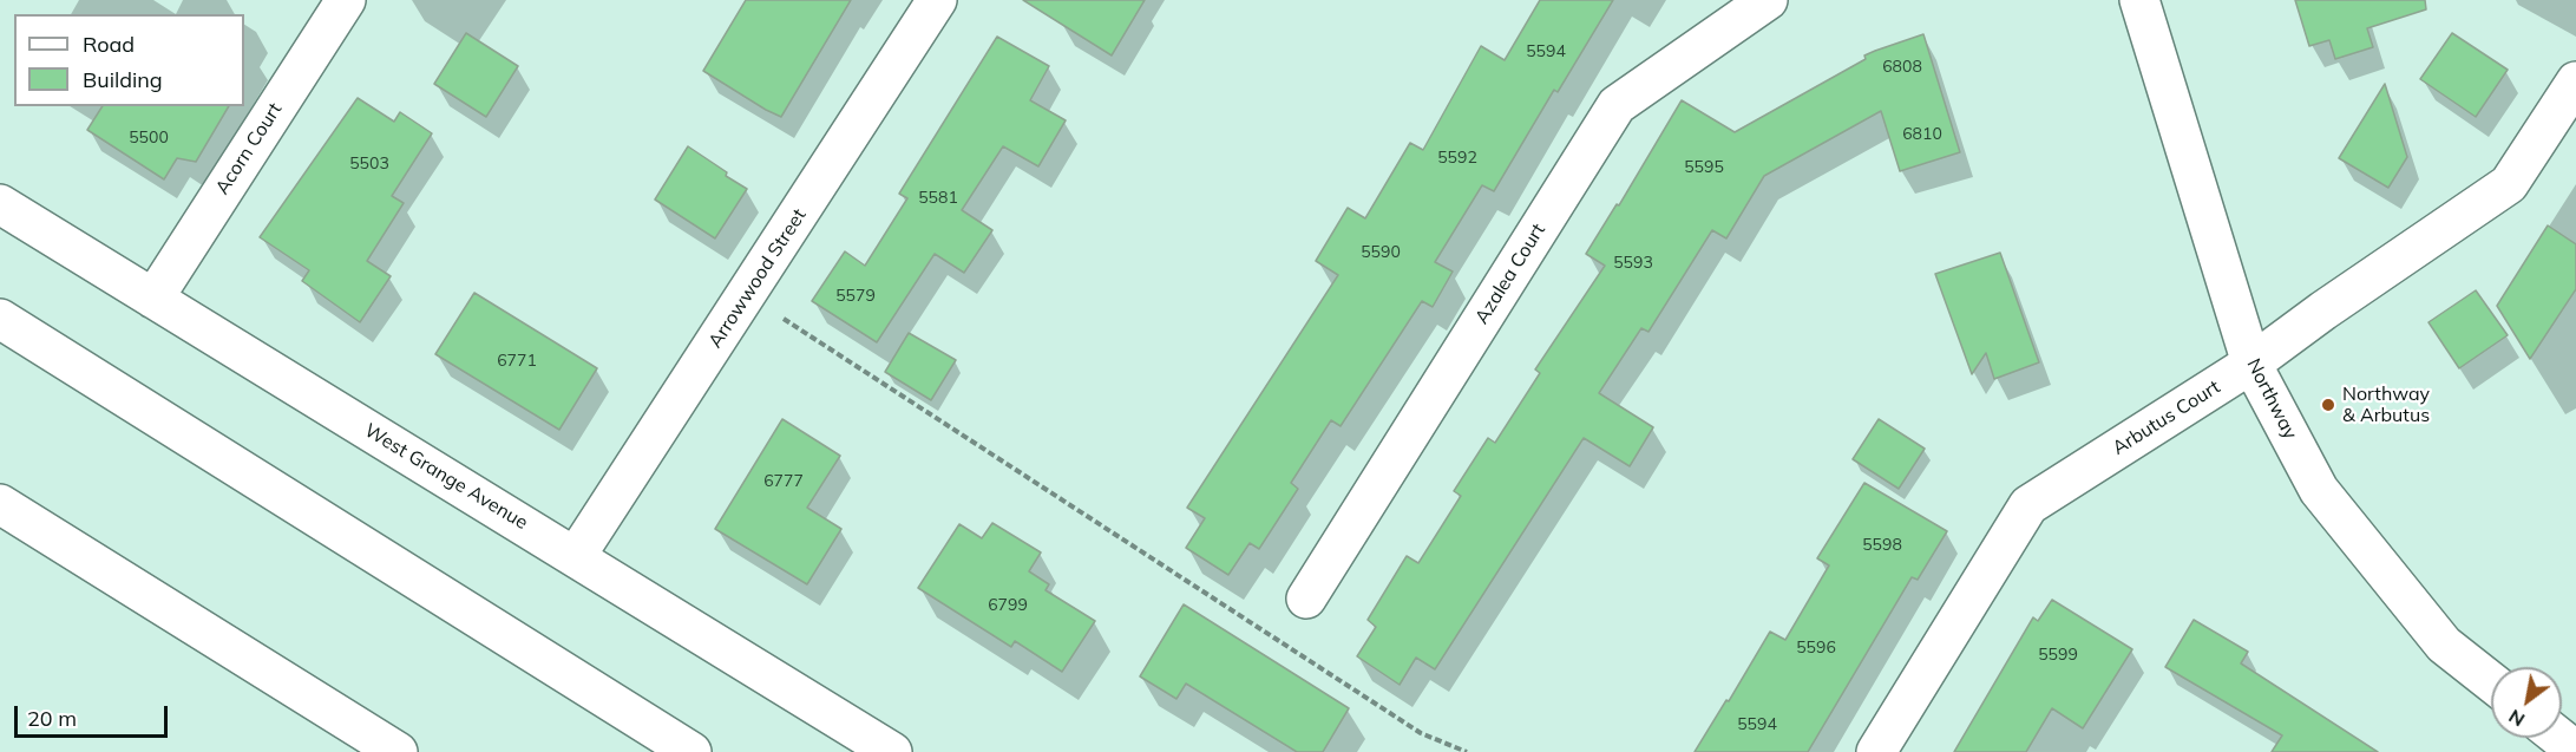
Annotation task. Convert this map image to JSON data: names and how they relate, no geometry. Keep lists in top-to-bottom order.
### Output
{
  "streets": {
    "street": [
      "Acorn Court",
      "Azalea Court",
      "Arrowwood Street",
      "Northway",
      "Arbutus Court",
      "West Grange Avenue"
    ]
  },
  "crossings": [
    ["Acorn Court", "West Grange Avenue"],
    ["Arrowwood Street", "West Grange Avenue"],
    ["Northway", "Arbutus Court"]
  ],
  "places": ["Northway & Arbutus"],
  "house_numbers": [
    "5594",
    "6808",
    "6810",
    "5500",
    "5592",
    "5503",
    "5595",
    "5581",
    "5590",
    "5593",
    "5579",
    "6771",
    "6777",
    "5598",
    "6799",
    "5596",
    "5599",
    "5594"
  ],
  "legend": ["Road", "Building"],
  "scale_bar": "20 m",
  "north": "bottom left"
}
